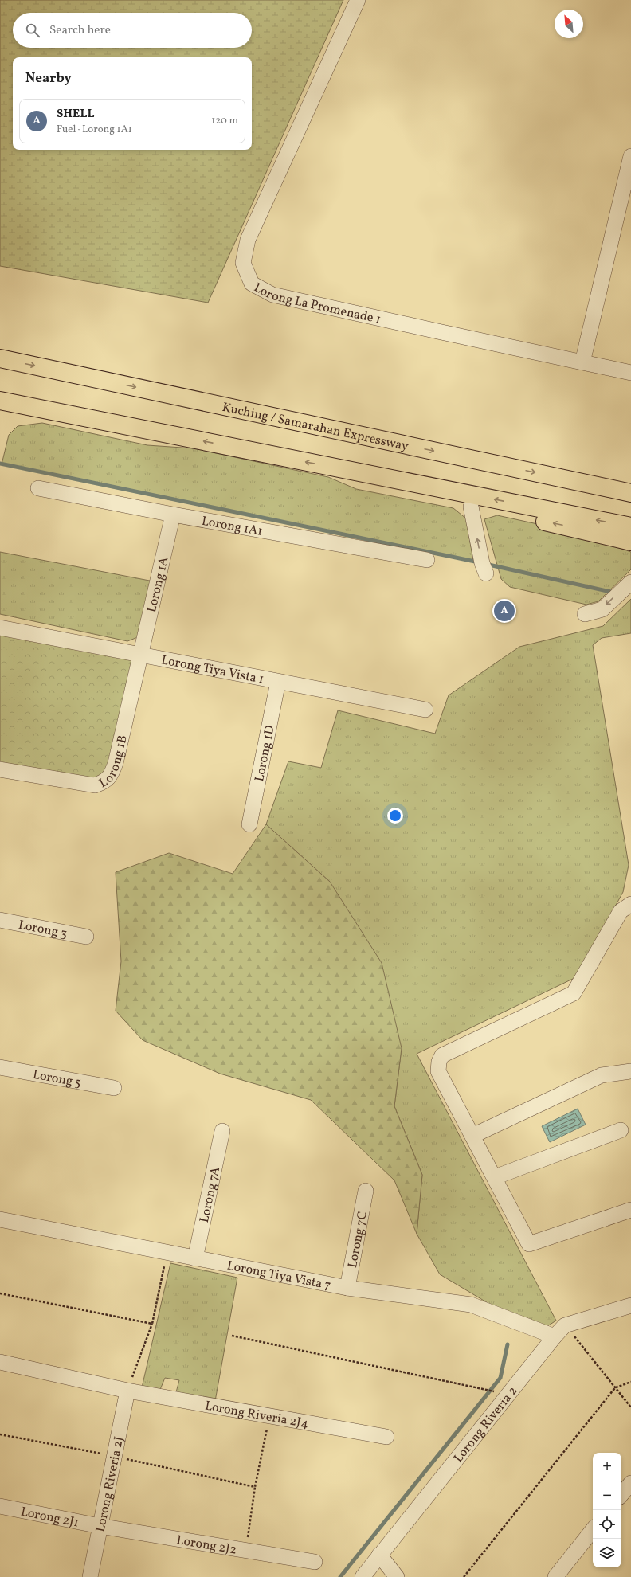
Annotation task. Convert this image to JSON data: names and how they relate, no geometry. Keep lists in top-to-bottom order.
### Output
{
  "streets": {
    "highway": ["Kuching / Samarahan Expressway"],
    "street": [
      "Lorong La Promenade 1",
      "Lorong 1A1",
      "Lorong 1A",
      "Lorong Tiya Vista 1",
      "Lorong 1D",
      "Lorong 1B",
      "Lorong 3",
      "Lorong 5",
      "Lorong 7A",
      "Lorong 7C",
      "Lorong Tiya Vista 7",
      "Lorong Riveria 2J4",
      "Lorong Riveria 2",
      "Lorong Riveria 2J",
      "Lorong 2J1",
      "Lorong 2J2"
    ]
  },
  "crossings": [
    ["Lorong 1A1", "Lorong 1A"],
    ["Lorong 1A", "Lorong Tiya Vista 1"],
    ["Lorong 1A", "Lorong 1B"],
    ["Lorong Tiya Vista 1", "Lorong 1D"],
    ["Lorong Tiya Vista 1", "Lorong 1B"],
    ["Lorong 7A", "Lorong Tiya Vista 7"],
    ["Lorong 7C", "Lorong Tiya Vista 7"],
    ["Lorong Tiya Vista 7", "Lorong Riveria 2"],
    ["Lorong Riveria 2J4", "Lorong Riveria 2J"],
    ["Lorong Riveria 2J", "Lorong 2J1"],
    ["Lorong Riveria 2J", "Lorong 2J2"],
    ["Lorong 2J1", "Lorong 2J2"]
  ],
  "north": "top left",
  "page": {
    "search": "Search here",
    "heading": "Nearby",
    "list": [
      {
        "mark": "A",
        "name": "SHELL",
        "note": "Fuel · Lorong 1A1",
        "value": "120 m"
      }
    ],
    "pins": "A",
    "map_buttons": ["+", "−"]
  }
}
